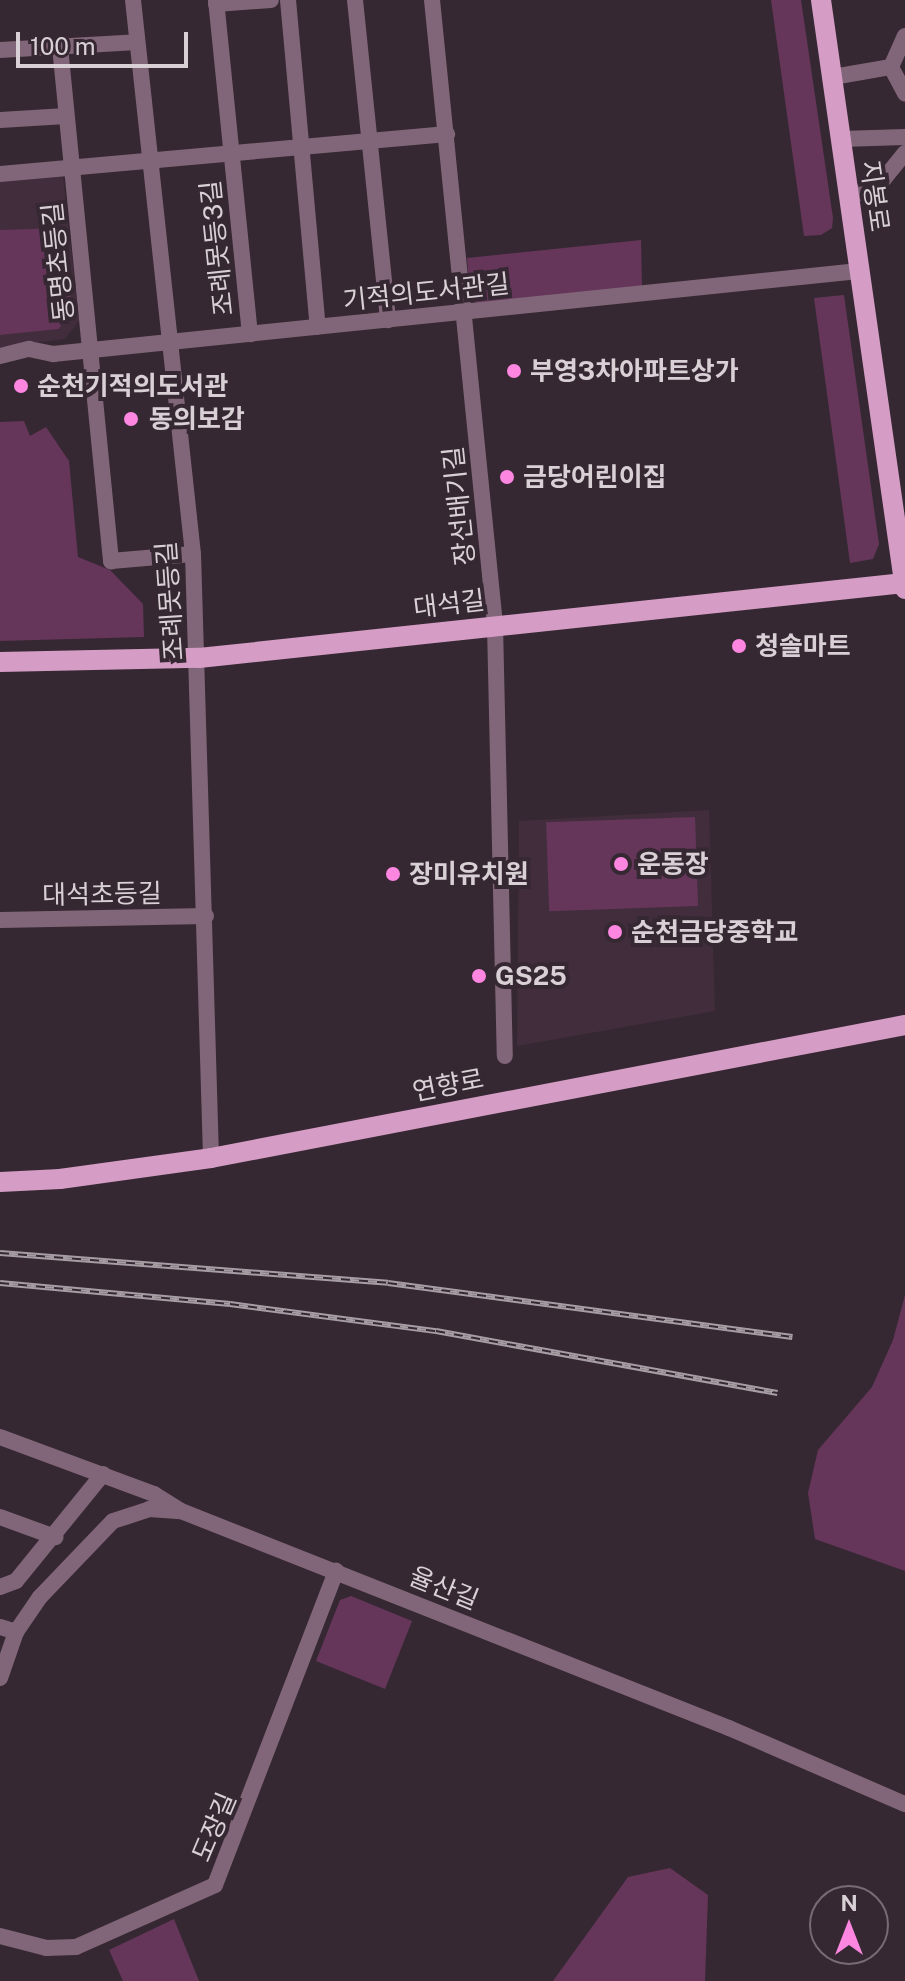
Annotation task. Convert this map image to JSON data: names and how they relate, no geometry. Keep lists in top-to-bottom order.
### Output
{
  "streets": {
    "main road": ["지봉로", "대석길", "연향로"],
    "street": [
      "조례못등3길",
      "동명초등길",
      "기적의도서관길",
      "장선배기길",
      "조례못등길",
      "대석초등길",
      "율산길",
      "도장길"
    ]
  },
  "crossings": [
    ["지봉로", "기적의도서관길"],
    ["지봉로", "대석길"],
    ["조례못등3길", "동명초등길"],
    ["조례못등3길", "기적의도서관길"],
    ["조례못등3길", "장선배기길"],
    ["조례못등3길", "조례못등길"],
    ["동명초등길", "기적의도서관길"],
    ["동명초등길", "조례못등길"],
    ["기적의도서관길", "장선배기길"],
    ["기적의도서관길", "조례못등길"],
    ["장선배기길", "대석길"],
    ["조례못등길", "대석길"],
    ["조례못등길", "대석초등길"],
    ["조례못등길", "연향로"],
    ["율산길", "도장길"]
  ],
  "places": [
    "부영3차아파트상가",
    "순천기적의도서관",
    "동의보감",
    "금당어린이집",
    "청솔마트",
    "운동장",
    "장미유치원",
    "순천금당중학교",
    "GS25"
  ],
  "scale_bar": "100 m",
  "north": "top"
}
